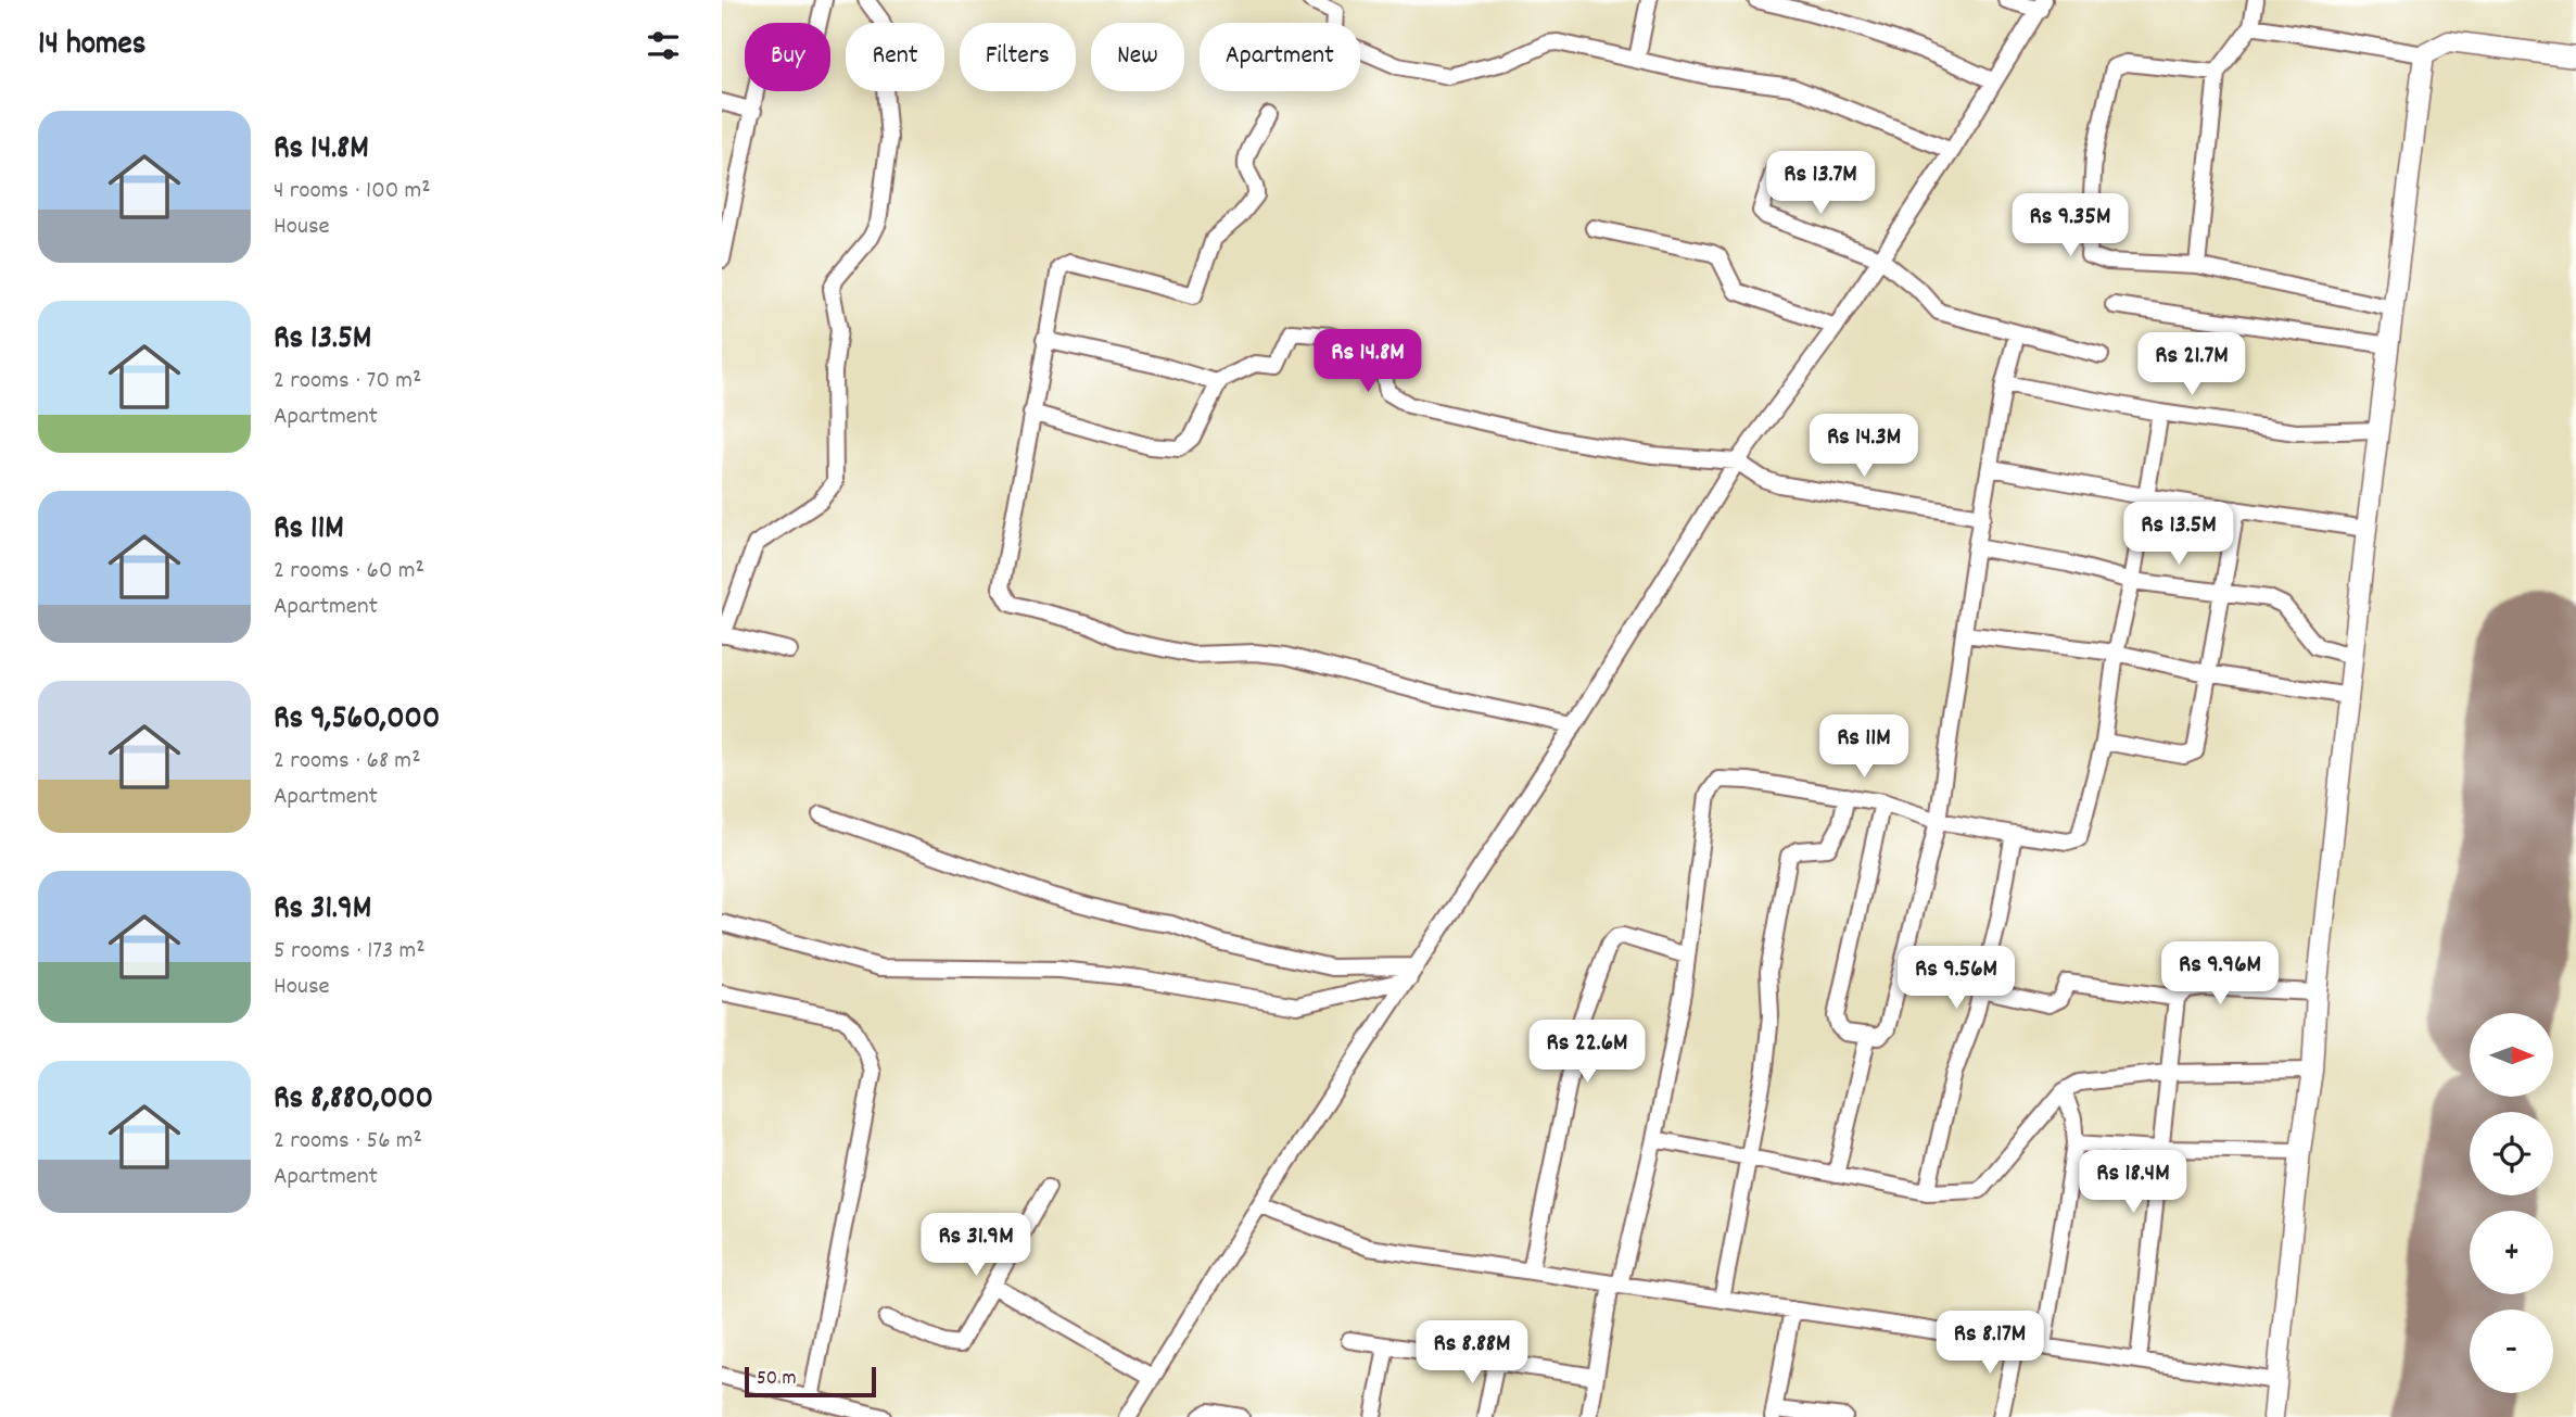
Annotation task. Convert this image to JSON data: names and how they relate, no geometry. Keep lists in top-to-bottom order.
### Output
{
  "scale_bar": "50 m",
  "north": "right",
  "page": {
    "heading": "14 homes",
    "chip": [
      "Buy",
      "Rent",
      "Filters",
      "New",
      "Apartment"
    ],
    "list": [
      {
        "name": "Rs 14.8M",
        "note": "4 rooms · 100 m² · House"
      },
      {
        "name": "Rs 13.5M",
        "note": "2 rooms · 70 m² · Apartment"
      },
      {
        "name": "Rs 11M",
        "note": "2 rooms · 60 m² · Apartment"
      },
      {
        "name": "Rs 9,560,000",
        "note": "2 rooms · 68 m² · Apartment"
      },
      {
        "name": "Rs 31.9M",
        "note": "5 rooms · 173 m² · House"
      },
      {
        "name": "Rs 8,880,000",
        "note": "2 rooms · 56 m² · Apartment"
      }
    ],
    "price": [
      "Rs 13.7M",
      "Rs 9.35M",
      "Rs 14.8M",
      "Rs 21.7M",
      "Rs 14.3M",
      "Rs 13.5M",
      "Rs 11M",
      "Rs 9.96M",
      "Rs 9.56M",
      "Rs 22.6M",
      "Rs 18.4M",
      "Rs 31.9M",
      "Rs 8.17M",
      "Rs 8.88M"
    ],
    "map_buttons": ["+", "−"],
    "scale": "50 m"
  }
}
